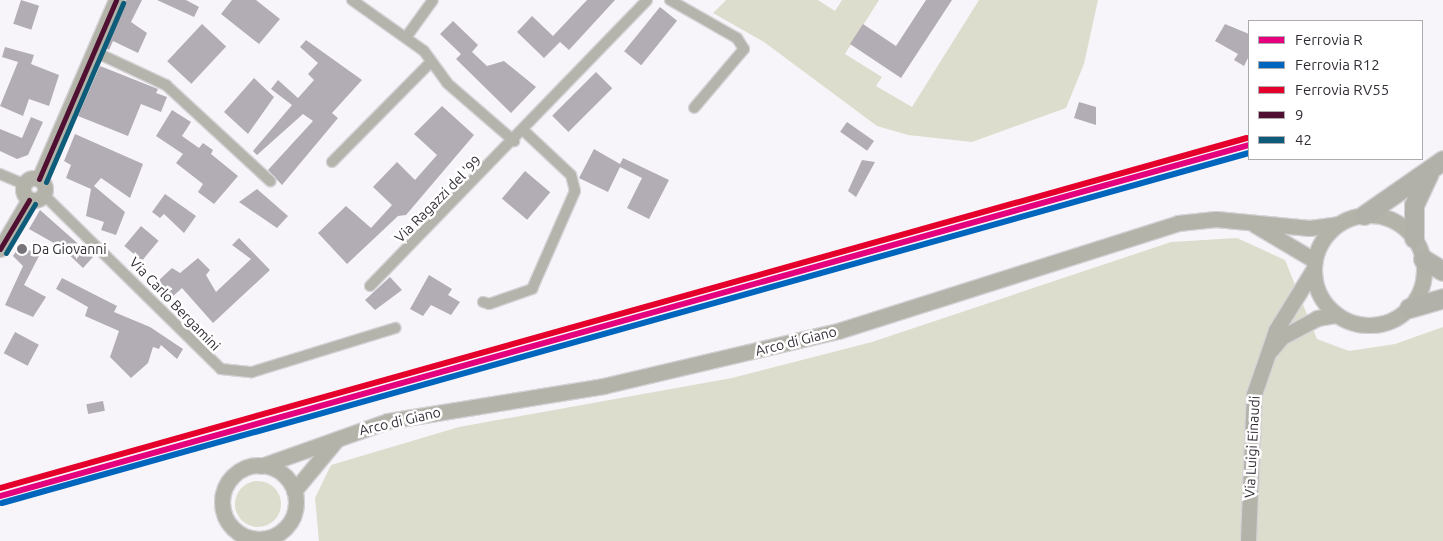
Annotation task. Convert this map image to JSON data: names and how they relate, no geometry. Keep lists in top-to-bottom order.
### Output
{
  "streets": {
    "main road": ["Arco di Giano", "Via Luigi Einaudi"],
    "street": ["Via Ragazzi del '99", "Via Carlo Bergamini"]
  },
  "crossings": [
    ["Arco di Giano", "Via Luigi Einaudi"]
  ],
  "places": ["Da Giovanni"],
  "lines": [
    "transit line 9",
    "transit line 42",
    "rail line RV55",
    "rail line R",
    "rail line R12"
  ],
  "legend": [
    "Ferrovia R",
    "Ferrovia R12",
    "Ferrovia RV55",
    "9",
    "42"
  ]
}
